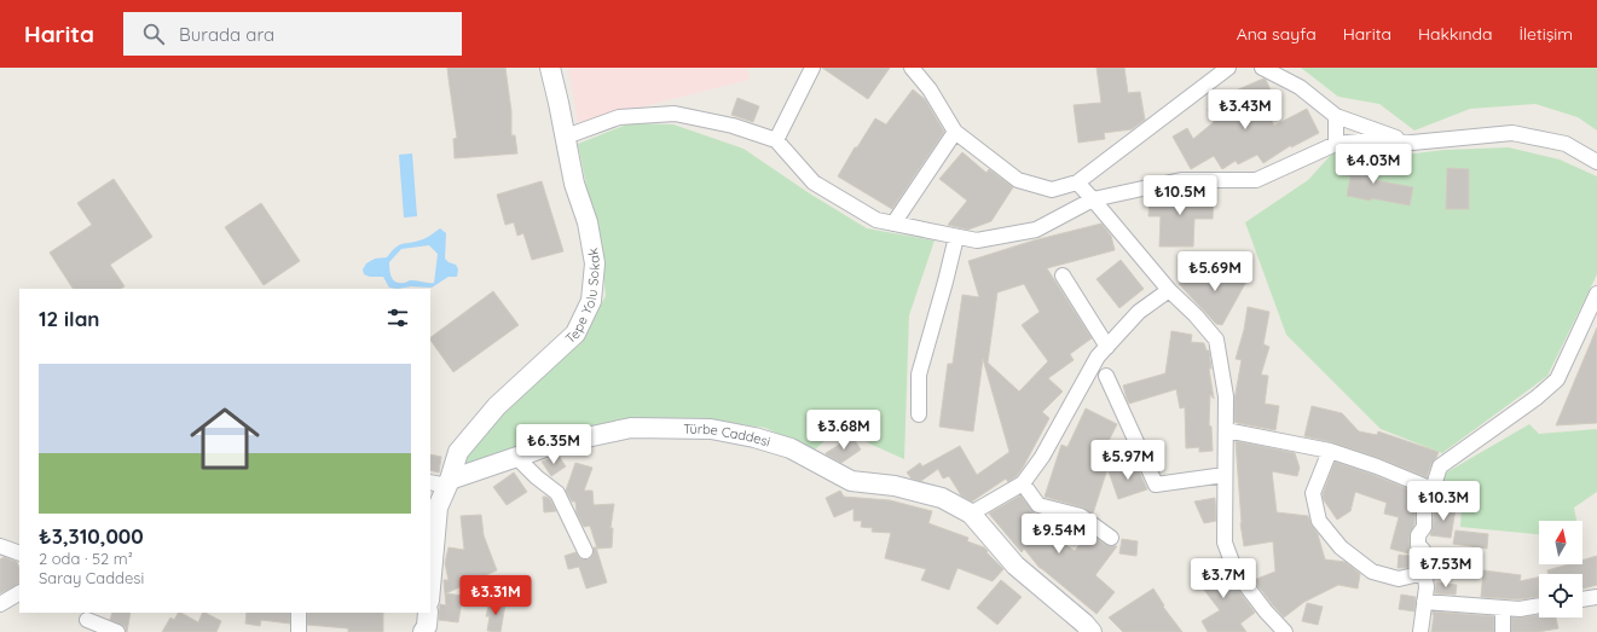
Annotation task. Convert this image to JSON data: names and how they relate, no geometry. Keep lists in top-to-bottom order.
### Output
{
  "streets": {
    "street": ["Tepe Yolu Sokak", "Türbe Caddesi"]
  },
  "crossings": [
    ["Tepe Yolu Sokak", "Türbe Caddesi"]
  ],
  "north": "top",
  "page": {
    "header": "Harita",
    "search": "Burada ara",
    "nav": [
      "Ana sayfa",
      "Harita",
      "Hakkında",
      "İletişim"
    ],
    "price": [
      "₺3.43M",
      "₺4.03M",
      "₺10.5M",
      "₺5.69M",
      "₺3.68M",
      "₺6.35M",
      "₺5.97M",
      "₺10.3M",
      "₺9.54M",
      "₺7.53M",
      "₺3.7M",
      "₺3.31M"
    ],
    "heading": "12 ilan",
    "list": [
      {
        "name": "₺3,310,000",
        "note": "2 oda · 52 m² · Saray Caddesi"
      }
    ]
  }
}
